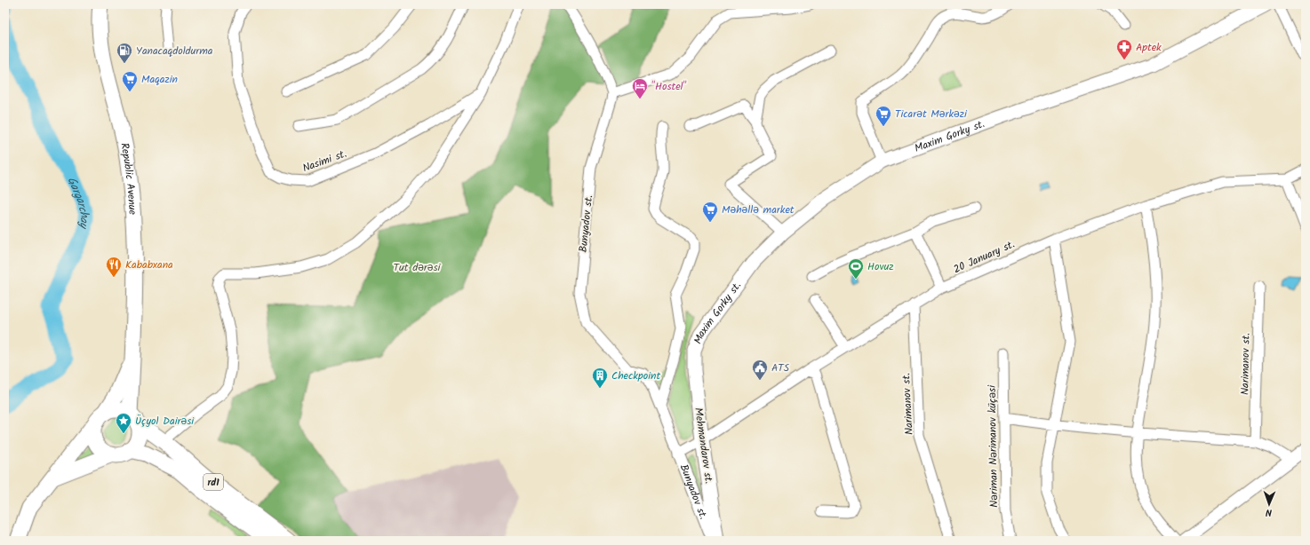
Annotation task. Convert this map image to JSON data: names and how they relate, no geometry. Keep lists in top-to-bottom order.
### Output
{
  "streets": {
    "main road": [
      "Maxim Gorky st.",
      "Republic Avenue",
      "Mehmandarov st.",
      "rd1"
    ],
    "street": [
      "Nasimi st.",
      "Bunyadov st.",
      "20 January st.",
      "Narimanov st.",
      "Nəriman Nərimanov küçəsi"
    ]
  },
  "crossings": [
    ["Maxim Gorky st.", "Mehmandarov st."],
    ["Republic Avenue", "rd1"],
    ["Bunyadov st.", "20 January st."],
    ["20 January st.", "Narimanov st."],
    ["20 January st.", "Mehmandarov st."]
  ],
  "water": ["Gargarchay"],
  "parks": ["Tut dərəsi"],
  "places": {
    "pharmacy": ["Aptek"],
    "fuel station": ["Yanacaqdoldurma"],
    "supermarket": ["Maqazin", "Ticarət Mərkəzi", "Məhəllə market"],
    "hotel": ["\"Hostel\""],
    "restaurant": ["Kababxana"],
    "sports": ["Hovuz"],
    "public building": ["ATS"],
    "building": ["Checkpoint"],
    "place": ["Üçyol Dairəsi"]
  },
  "north": "bottom"
}
